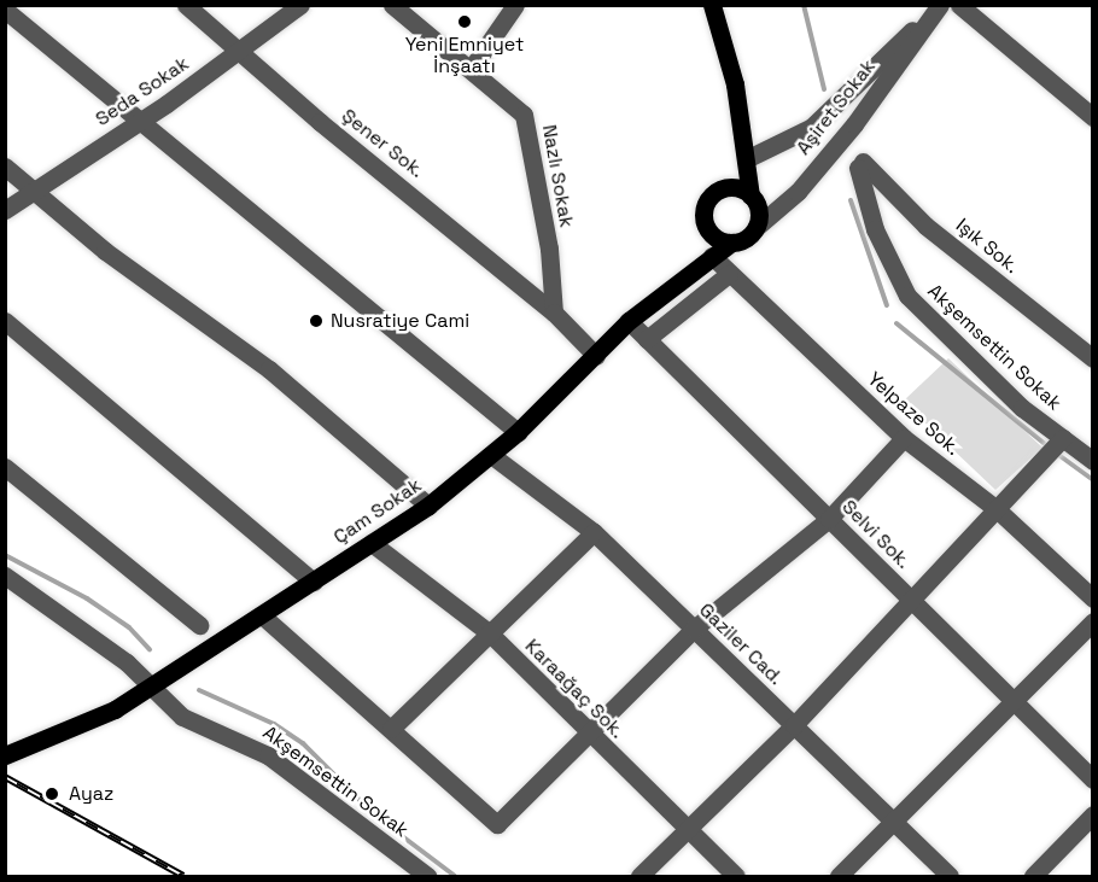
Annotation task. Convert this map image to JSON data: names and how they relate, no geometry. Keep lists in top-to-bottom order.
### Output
{
  "streets": {
    "main road": ["Çam Sokak"],
    "street": [
      "Seda Sokak",
      "Aşiret Sokak",
      "Şener Sok.",
      "Nazlı Sokak",
      "Işık Sok.",
      "Akşemsettin Sokak",
      "Yelpaze Sok.",
      "Selvi Sok.",
      "Gaziler Cad.",
      "Karaağaç Sok."
    ]
  },
  "crossings": [
    ["Seda Sokak", "Şener Sok."],
    ["Aşiret Sokak", "Çam Sokak"],
    ["Şener Sok.", "Nazlı Sokak"],
    ["Işık Sok.", "Akşemsettin Sokak"],
    ["Akşemsettin Sokak", "Çam Sokak"],
    ["Yelpaze Sok.", "Çam Sokak"],
    ["Çam Sokak", "Selvi Sok."],
    ["Çam Sokak", "Gaziler Cad."],
    ["Çam Sokak", "Karaağaç Sok."]
  ],
  "places": ["Yeni Emniyet İnşaatı", "Nusratiye Cami", "Ayaz"]
}
